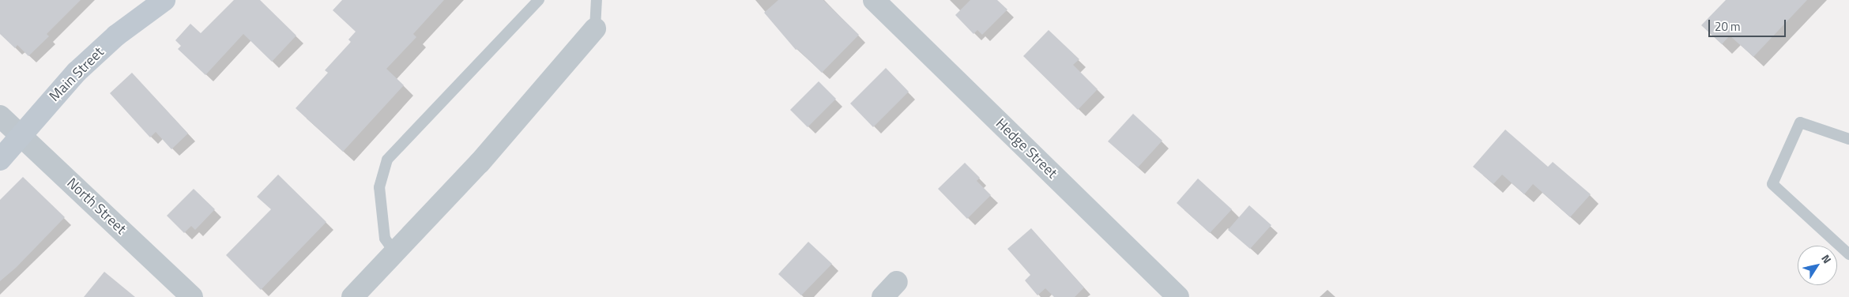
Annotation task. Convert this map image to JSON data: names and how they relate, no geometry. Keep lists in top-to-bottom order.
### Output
{
  "streets": {
    "main road": ["Main Street"],
    "street": ["Hedge Street", "North Street"]
  },
  "crossings": [
    ["Main Street", "North Street"]
  ],
  "scale_bar": "20 m",
  "north": "top right"
}
